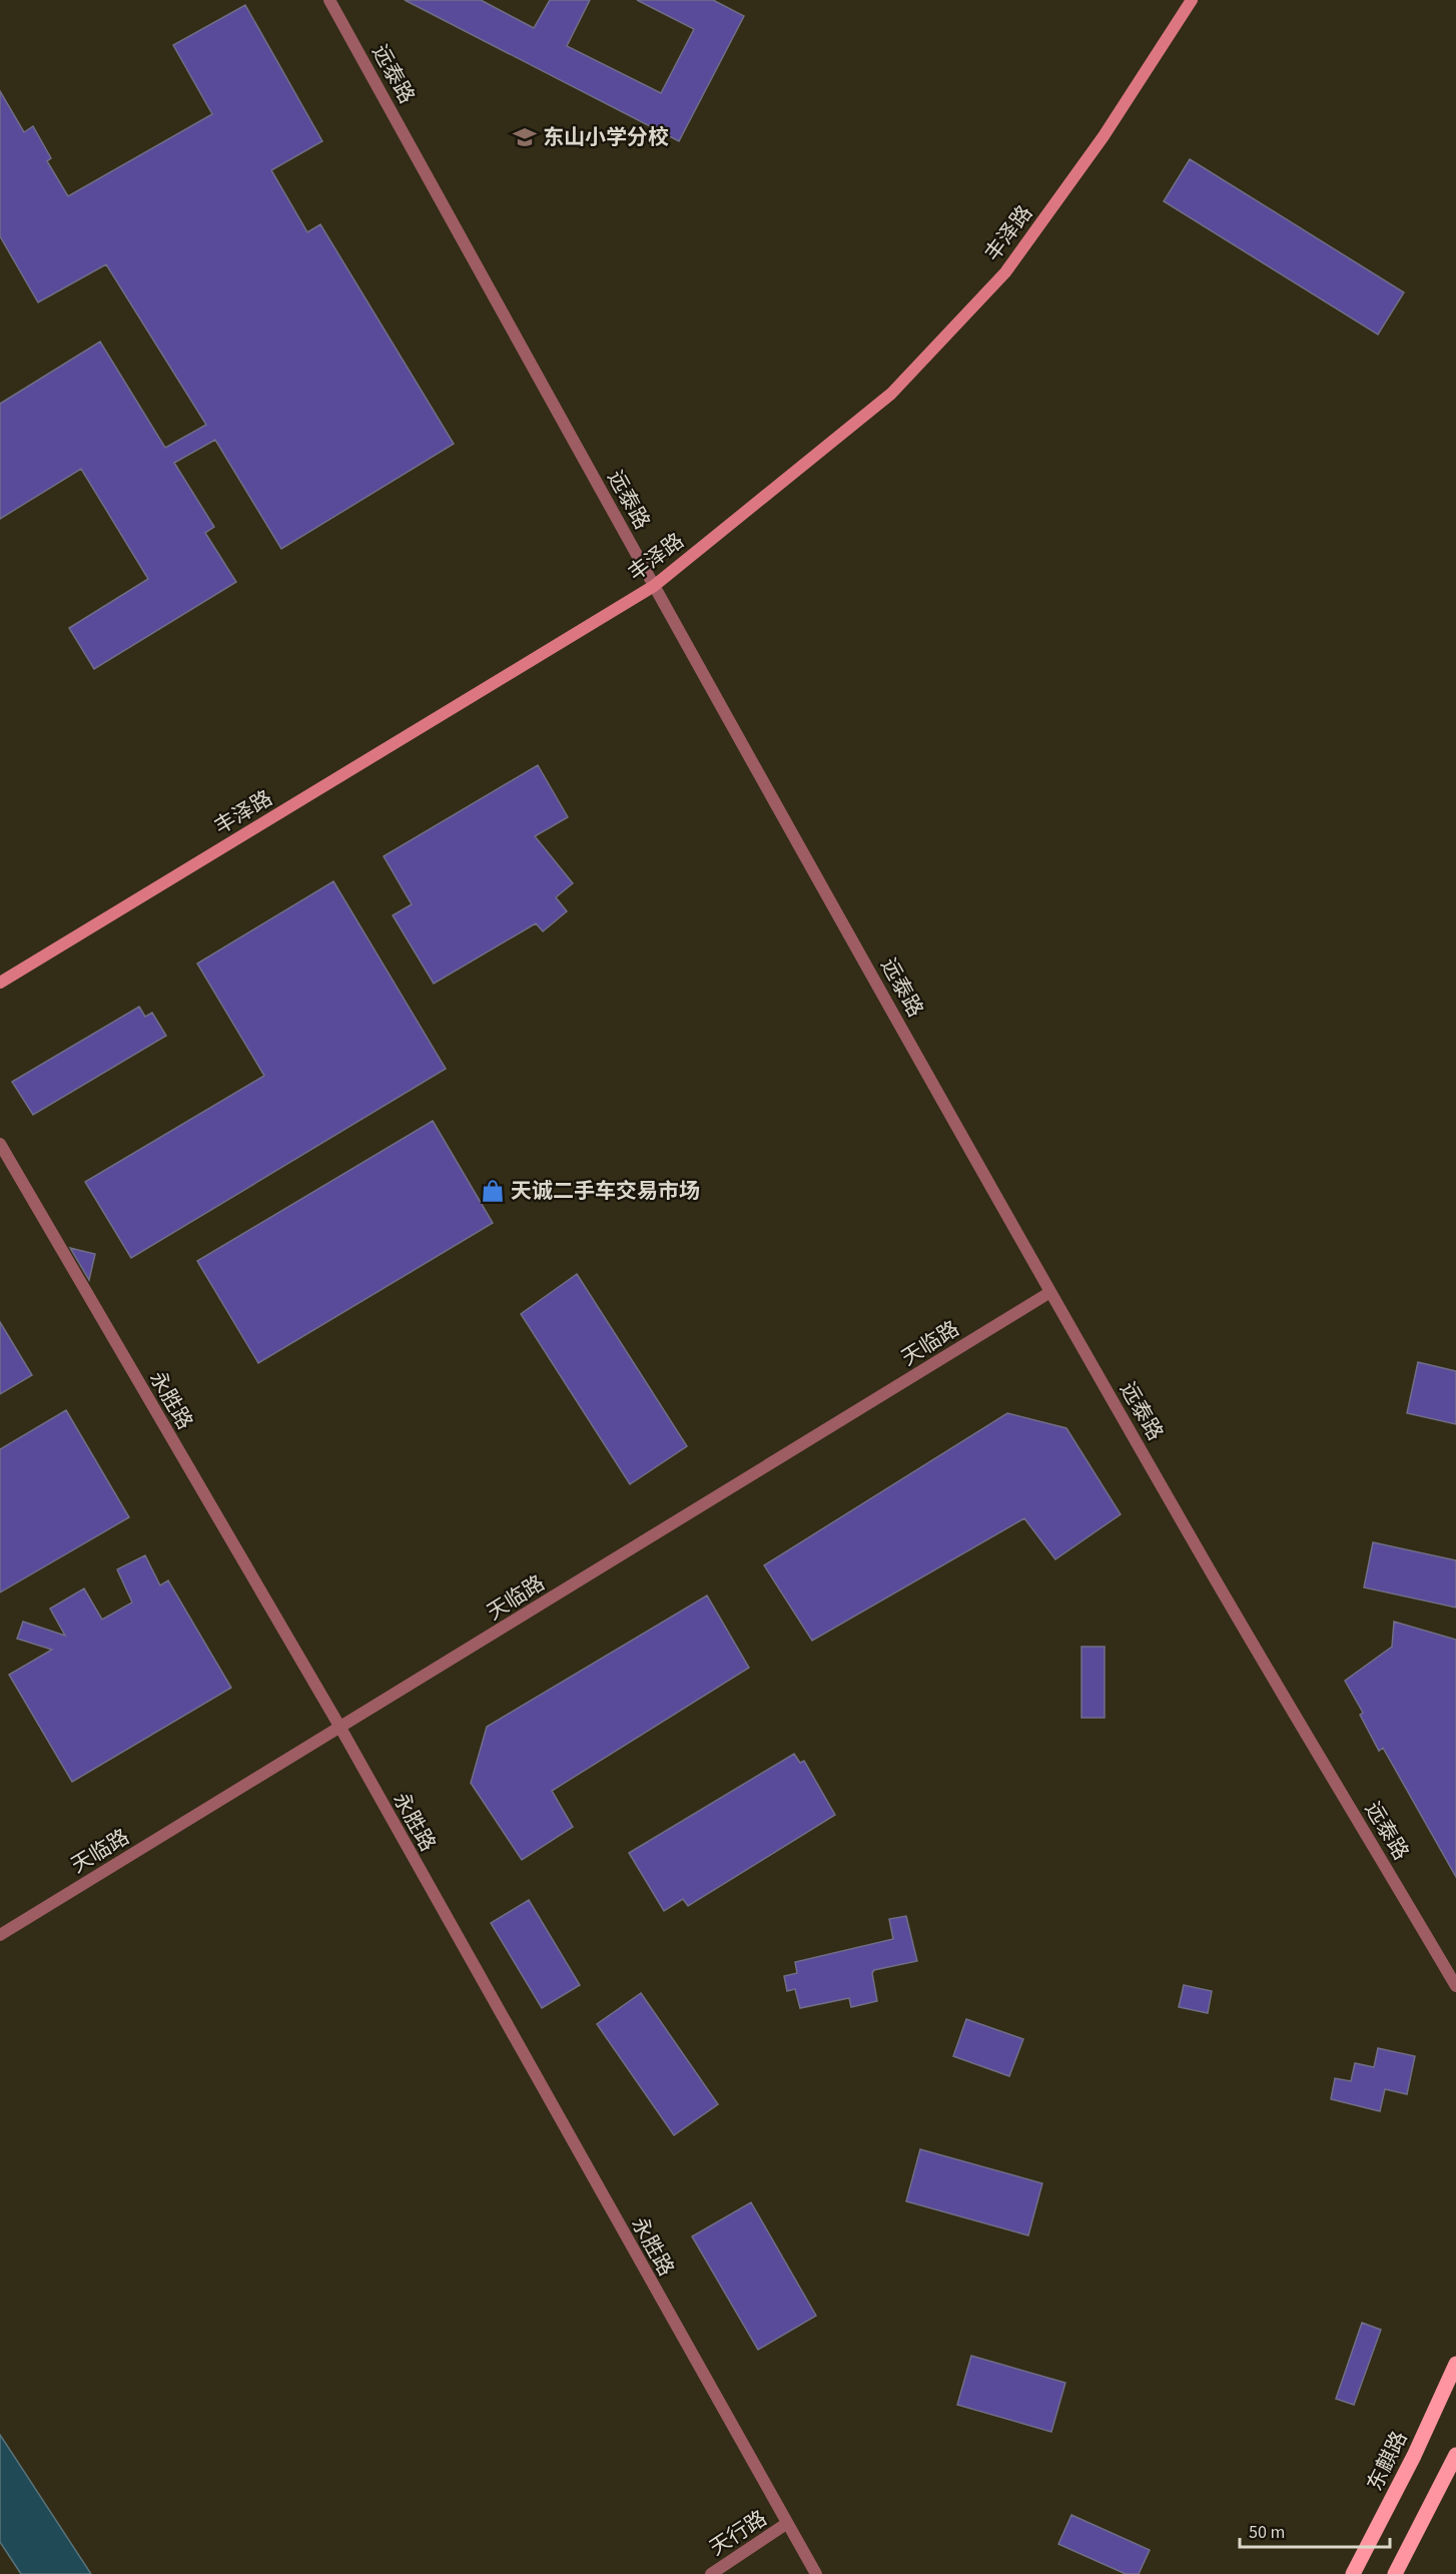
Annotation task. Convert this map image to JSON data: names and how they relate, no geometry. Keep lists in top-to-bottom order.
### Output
{
  "streets": {
    "main road": ["丰泽路", "东麒路"],
    "street": [
      "远泰路",
      "天临路",
      "永胜路",
      "天行路"
    ]
  },
  "crossings": [
    ["远泰路", "丰泽路"],
    ["远泰路", "天临路"],
    ["天临路", "永胜路"],
    ["永胜路", "天行路"]
  ],
  "places": {
    "school or university": ["东山小学分校"],
    "shop": ["天诚二手车交易市场"]
  },
  "scale_bar": "50 m"
}
